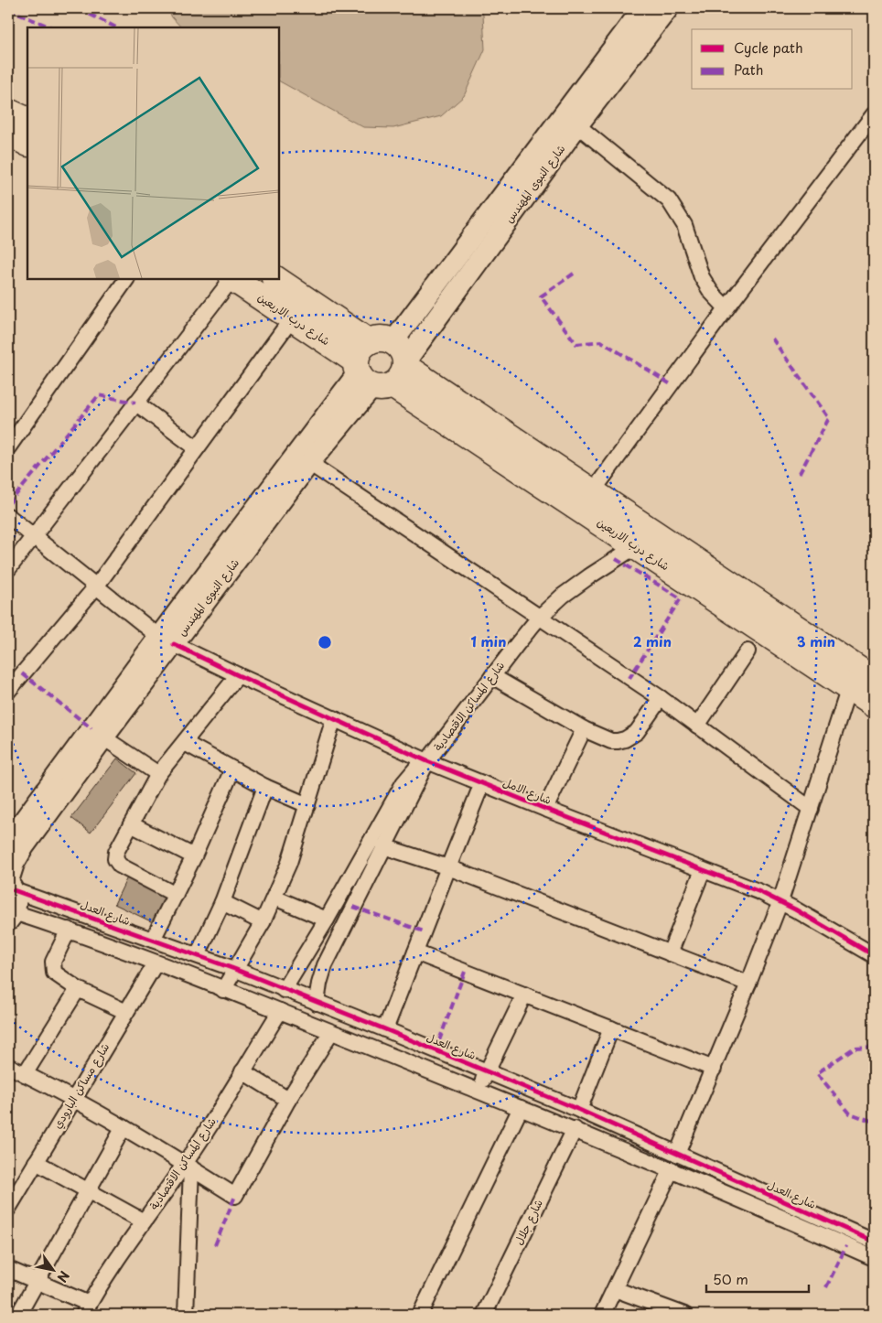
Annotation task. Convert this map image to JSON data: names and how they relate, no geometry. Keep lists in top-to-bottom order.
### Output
{
  "streets": {
    "highway": ["شارع درب الاربعين"],
    "street": [
      "شارع النبوى المهندس",
      "شارع المساكن الاقتصادية",
      "شارع الامل",
      "شارع العدل",
      "شارع مساكن البارودي",
      "شارع جلال"
    ]
  },
  "crossings": [
    ["شارع النبوى المهندس", "شارع درب الاربعين"],
    ["شارع النبوى المهندس", "شارع الامل"],
    ["شارع النبوى المهندس", "شارع العدل"],
    ["شارع درب الاربعين", "شارع المساكن الاقتصادية"],
    ["شارع المساكن الاقتصادية", "شارع الامل"],
    ["شارع المساكن الاقتصادية", "شارع العدل"]
  ],
  "legend": ["Cycle path", "Path"],
  "scale_bar": "50 m",
  "north": "bottom right",
  "rings": ["1 min", "2 min", "3 min"]
}
